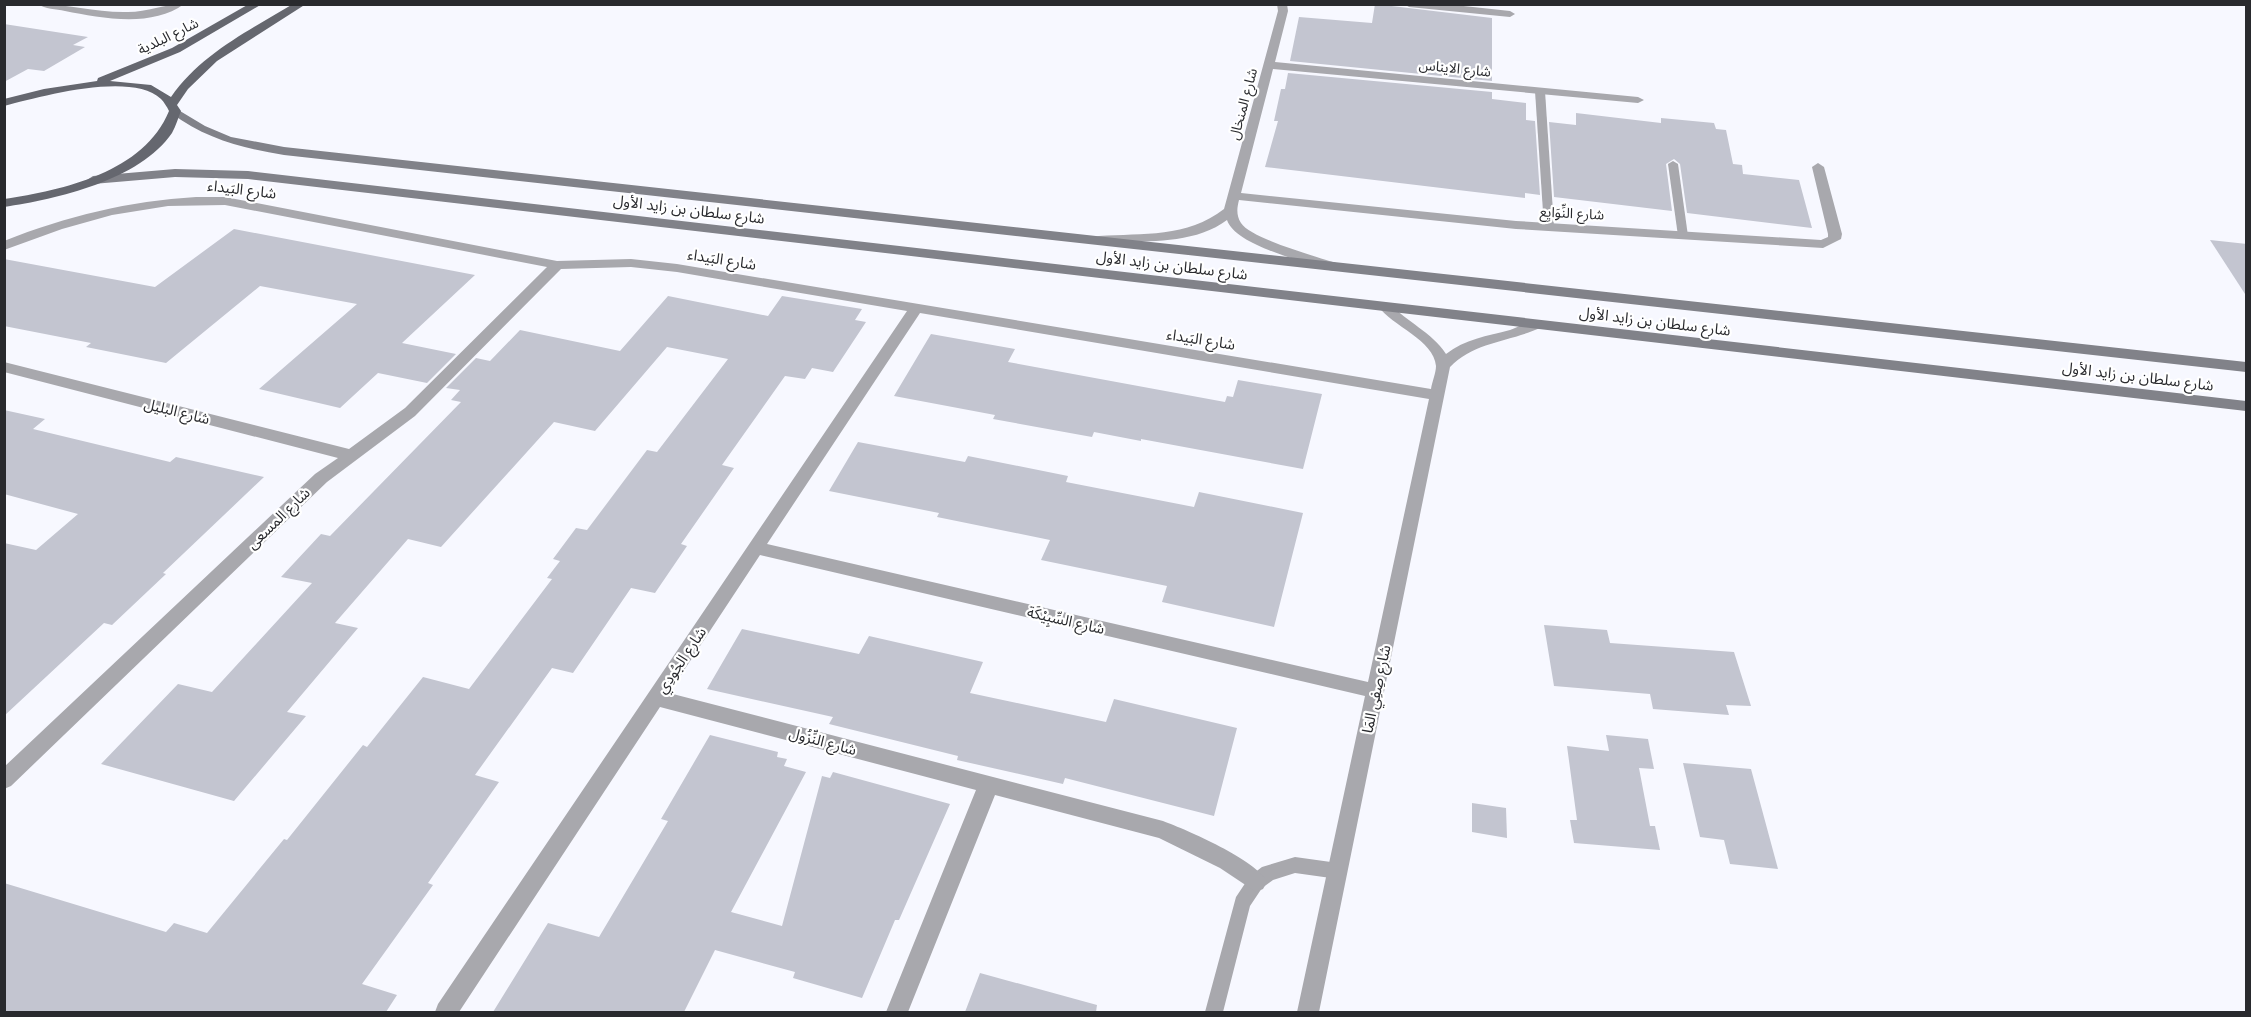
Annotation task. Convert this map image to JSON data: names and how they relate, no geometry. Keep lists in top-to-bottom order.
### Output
{
  "streets": {
    "main road": ["شارع البلدية", "شارع سلطان بن زايد الأول"],
    "street": [
      "شارع الايناس",
      "شارع المنخال",
      "شارع البَيداء",
      "شارع النِّوَايِع",
      "شارع البليل",
      "شارع المسعى",
      "شارع السِّبِيْكَة",
      "شارع الجُودِي",
      "شارع صِفِي المَا",
      "شارع النِّزُول"
    ]
  },
  "crossings": [
    ["شارع الايناس", "شارع المنخال"],
    ["شارع المنخال", "شارع النِّوَايِع"],
    ["شارع البَيداء", "شارع المسعى"],
    ["شارع البَيداء", "شارع الجُودِي"],
    ["شارع البَيداء", "شارع صِفِي المَا"],
    ["شارع البليل", "شارع المسعى"],
    ["شارع السِّبِيْكَة", "شارع الجُودِي"],
    ["شارع السِّبِيْكَة", "شارع صِفِي المَا"],
    ["شارع الجُودِي", "شارع النِّزُول"]
  ]
}
